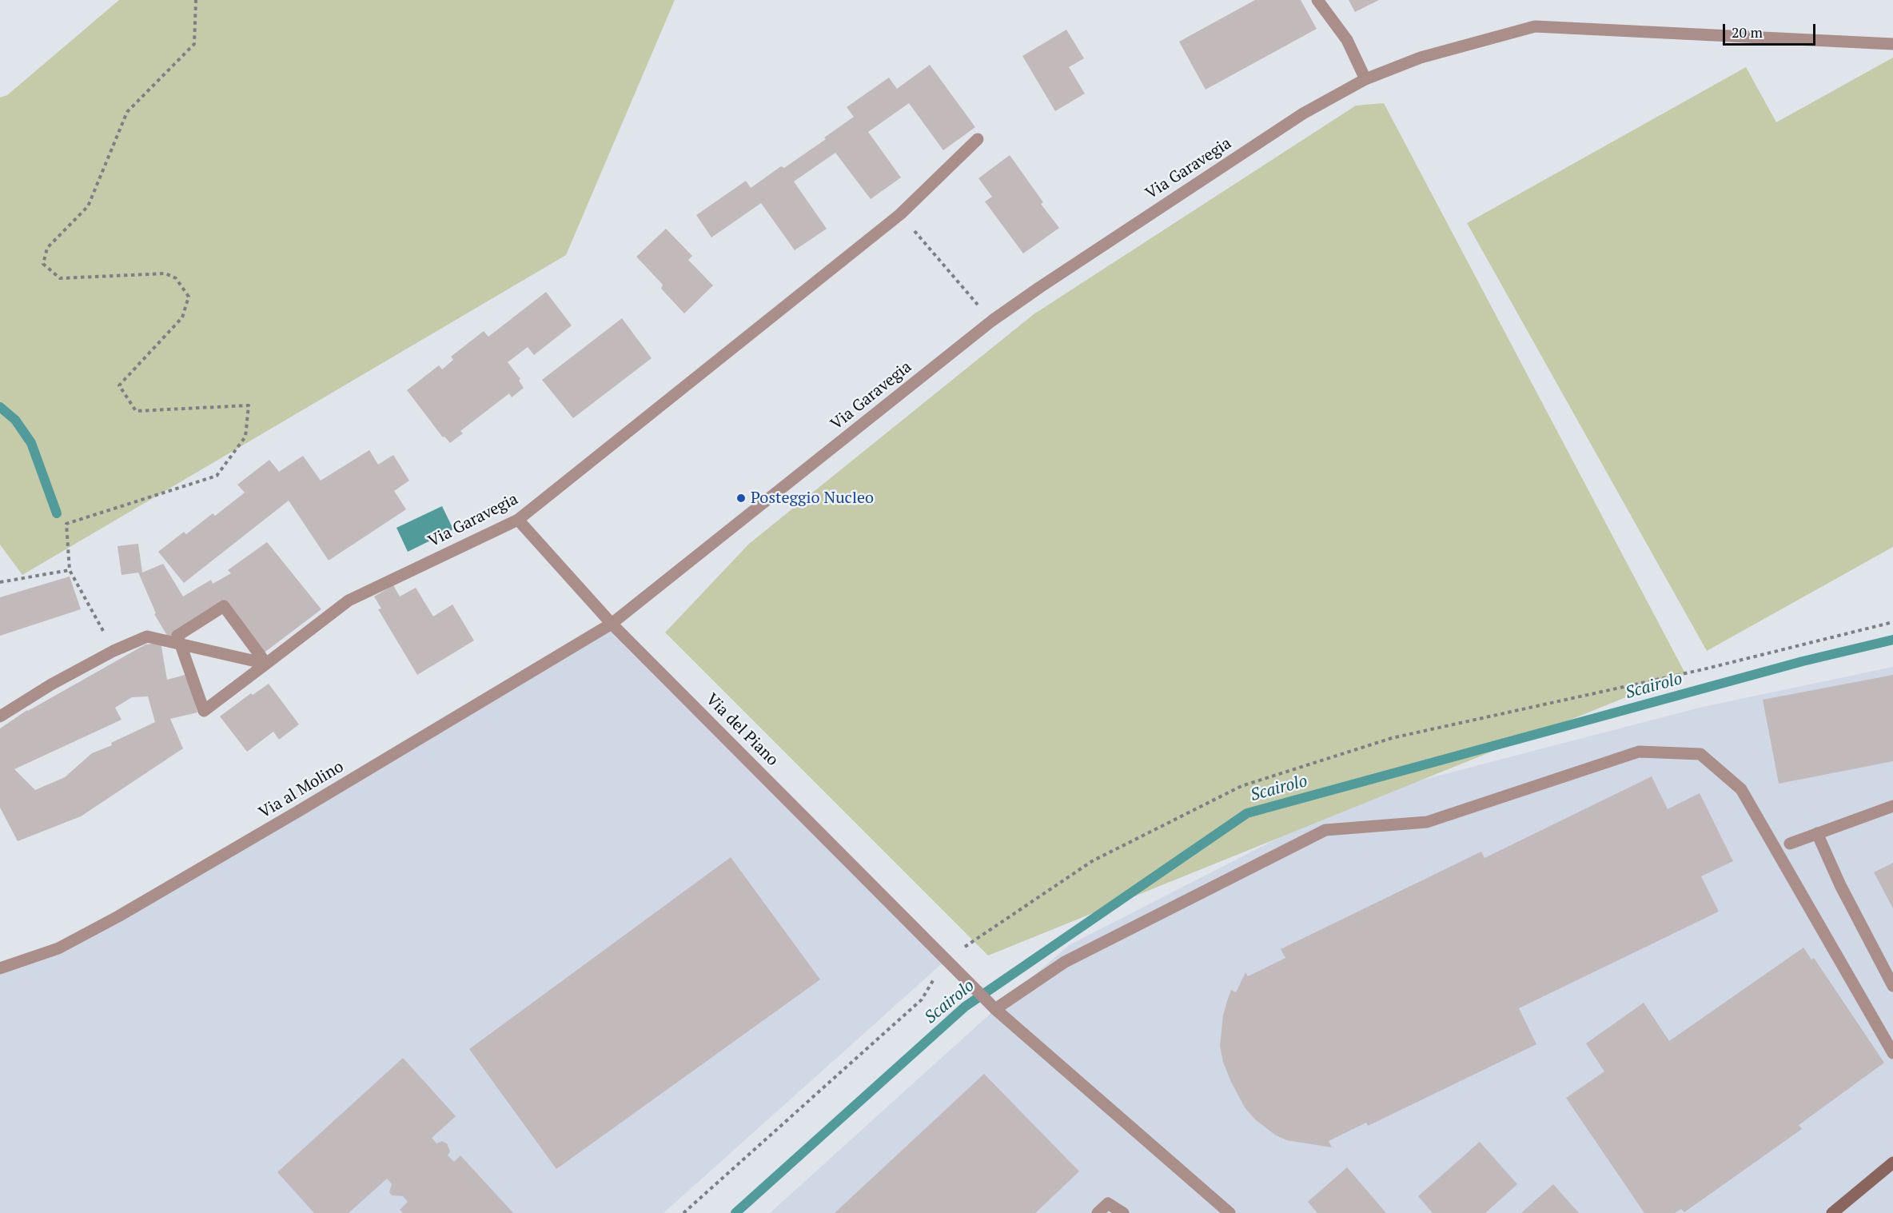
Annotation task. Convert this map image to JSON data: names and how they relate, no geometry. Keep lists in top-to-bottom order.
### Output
{
  "streets": {
    "street": ["Via Garavegia", "Via del Piano", "Via al Molino"]
  },
  "crossings": [
    ["Via Garavegia", "Via del Piano"],
    ["Via Garavegia", "Via al Molino"],
    ["Via del Piano", "Via al Molino"]
  ],
  "water": ["Scairolo"],
  "places": ["Posteggio Nucleo"],
  "scale_bar": "20 m"
}
